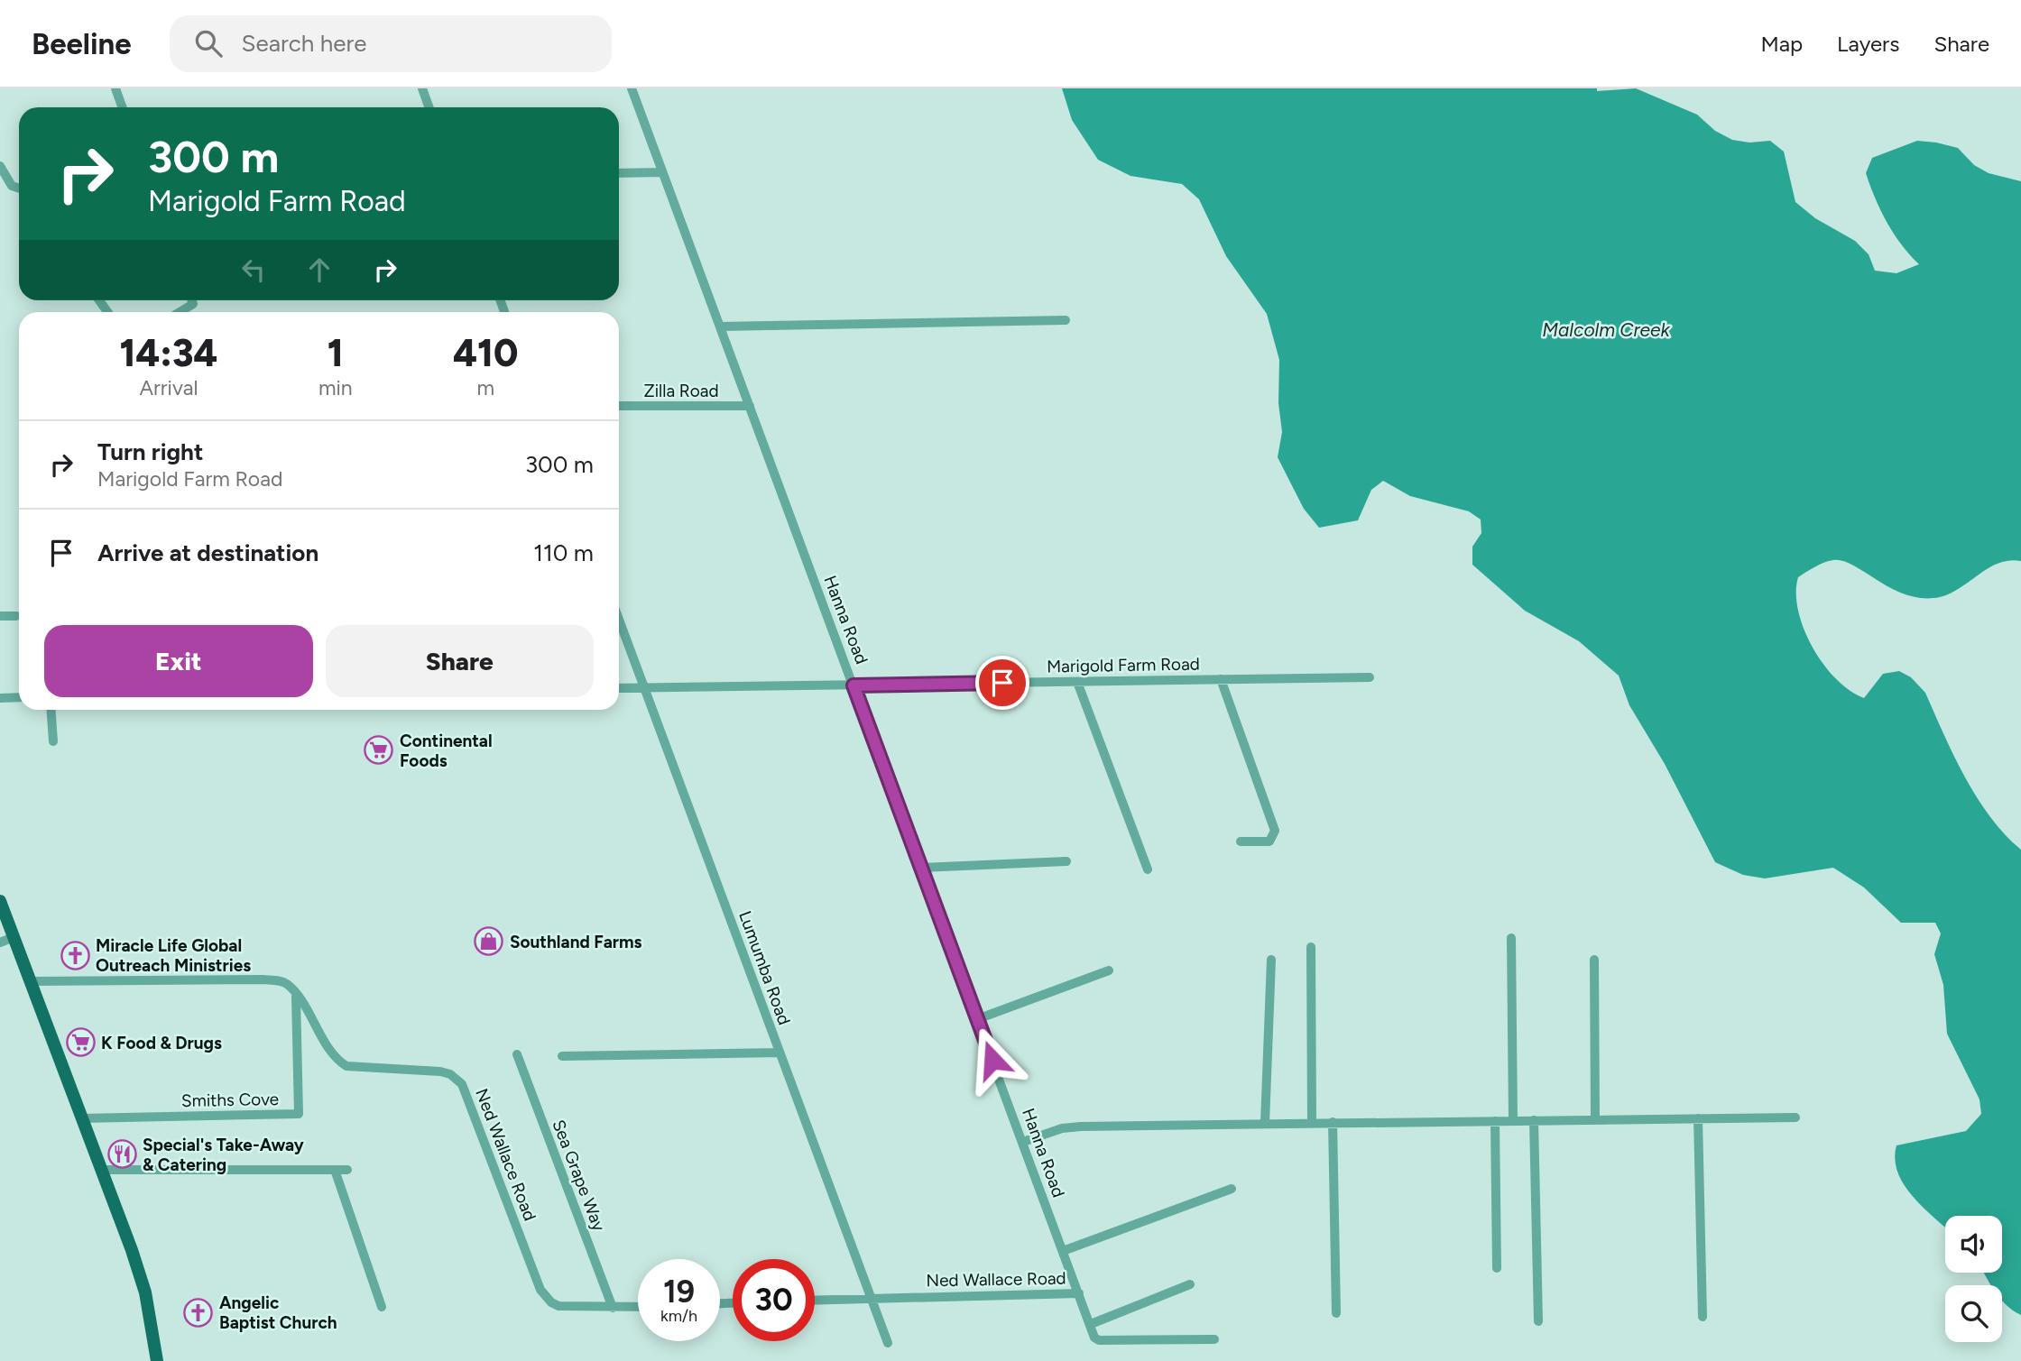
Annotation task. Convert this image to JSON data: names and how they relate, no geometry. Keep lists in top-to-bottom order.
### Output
{
  "streets": {
    "street": [
      "Zilla Road",
      "Hanna Road",
      "Marigold Farm Road",
      "Lumumba Road",
      "Smiths Cove",
      "Ned Wallace Road",
      "Sea Grape Way"
    ]
  },
  "crossings": [
    ["Zilla Road", "Hanna Road"],
    ["Hanna Road", "Marigold Farm Road"],
    ["Hanna Road", "Ned Wallace Road"],
    ["Marigold Farm Road", "Lumumba Road"],
    ["Lumumba Road", "Ned Wallace Road"],
    ["Smiths Cove", "Ned Wallace Road"],
    ["Ned Wallace Road", "Sea Grape Way"]
  ],
  "water": ["Malcolm Creek"],
  "places": {
    "supermarket": ["Continental Foods", "K Food & Drugs"],
    "shop": ["Southland Farms"],
    "church": ["Miracle Life Global Outreach Ministries", "Angelic Baptist Church"],
    "restaurant": ["Special's Take-Away & Catering"]
  },
  "page": {
    "header": "Beeline",
    "search": "Search here",
    "nav": ["Map", "Layers", "Share"],
    "turn": ["300 m", "Marigold Farm Road"],
    "eta": [
      "14:34",
      "Arrival",
      "1",
      "min",
      "410",
      "m"
    ],
    "list": [
      {
        "name": "Turn right",
        "note": "Marigold Farm Road",
        "value": "300 m"
      },
      {
        "name": "Arrive at destination",
        "value": "110 m"
      }
    ],
    "buttons": ["Exit", "Share"],
    "speed": "19 km/h",
    "limit": "30"
  }
}
